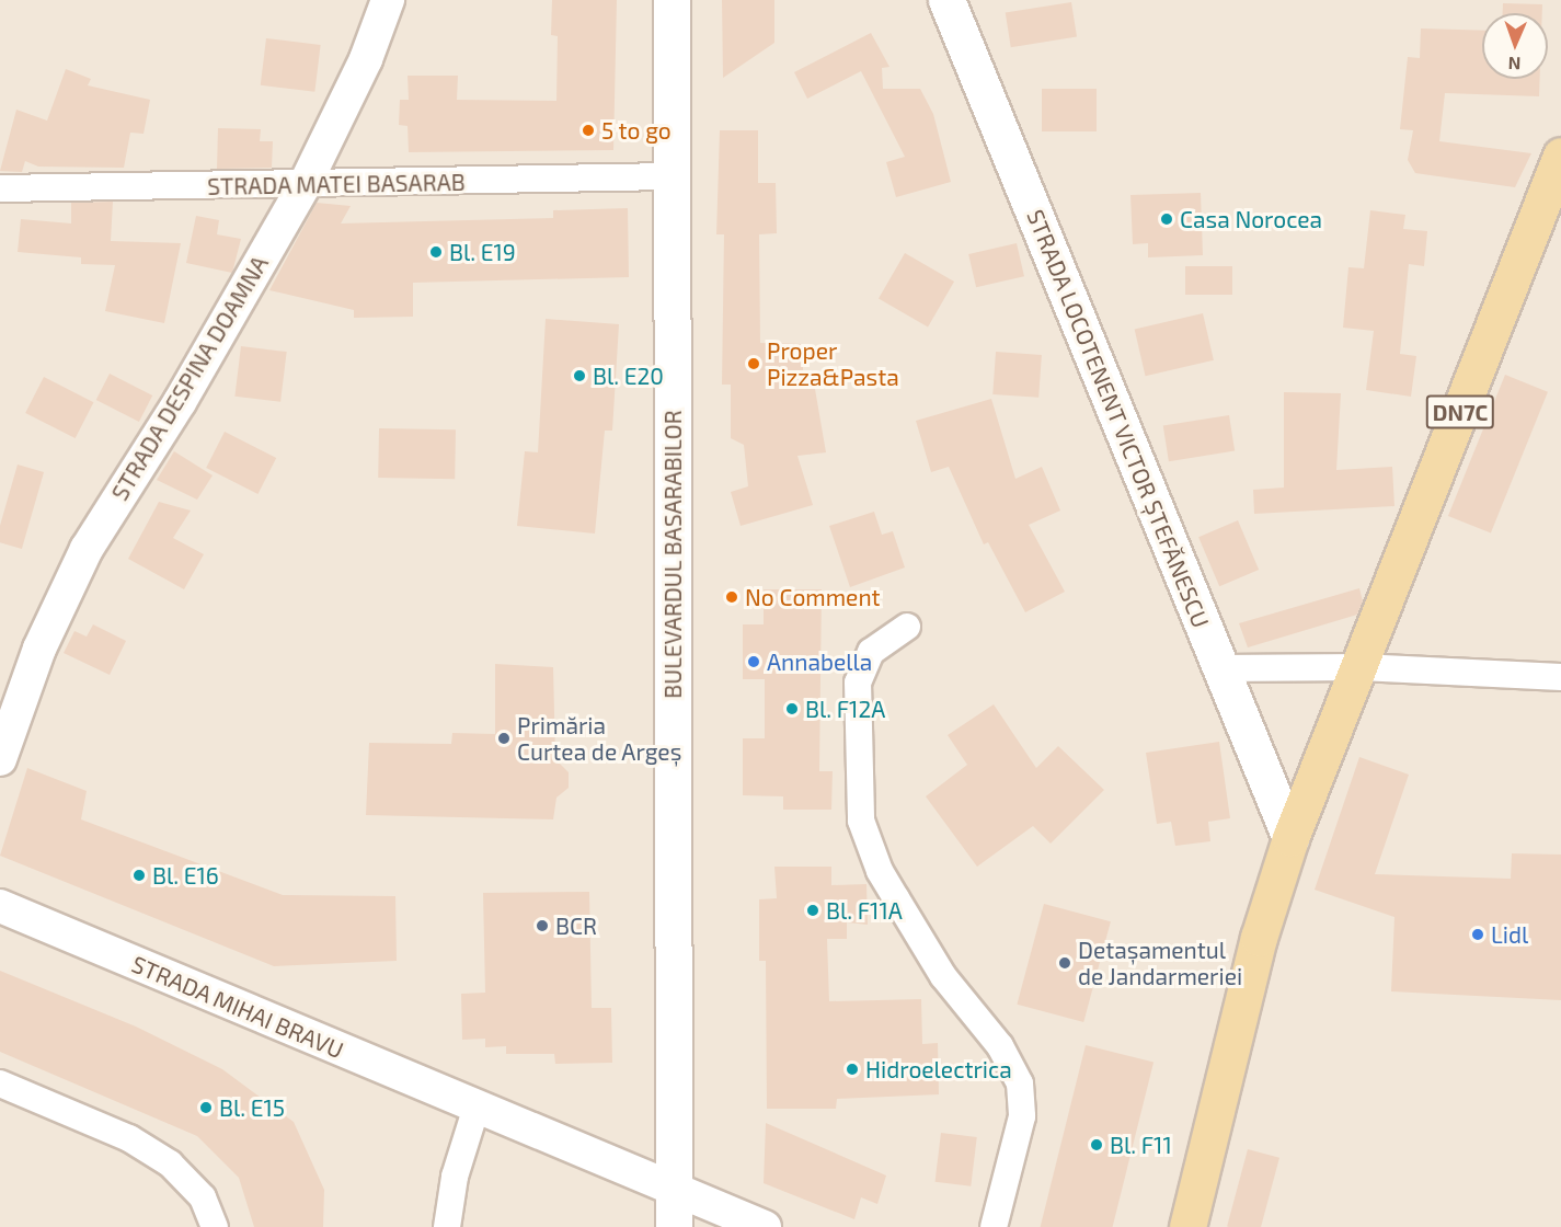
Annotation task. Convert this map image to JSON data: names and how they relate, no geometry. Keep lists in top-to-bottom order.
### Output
{
  "streets": {
    "main road": ["DN7C", "STRADA LOCOTENENT VICTOR ȘTEFĂNESCU", "BULEVARDUL BASARABILOR"],
    "street": ["STRADA MATEI BASARAB", "STRADA DESPINA DOAMNA", "STRADA MIHAI BRAVU"]
  },
  "crossings": [
    ["STRADA MATEI BASARAB", "STRADA DESPINA DOAMNA"],
    ["STRADA MATEI BASARAB", "BULEVARDUL BASARABILOR"],
    ["DN7C", "STRADA LOCOTENENT VICTOR ȘTEFĂNESCU"],
    ["BULEVARDUL BASARABILOR", "STRADA MIHAI BRAVU"]
  ],
  "places": [
    "5 to go",
    "Casa Norocea",
    "Bl. E19",
    "Proper Pizza&Pasta",
    "Bl. E20",
    "No Comment",
    "Annabella",
    "Bl. F12A",
    "Primăria Curtea de Argeș",
    "Bl. E16",
    "Bl. F11A",
    "BCR",
    "Lidl",
    "Detașamentul de Jandarmeriei",
    "Hidroelectrica",
    "Bl. E15",
    "Bl. F11"
  ],
  "north": "bottom"
}
